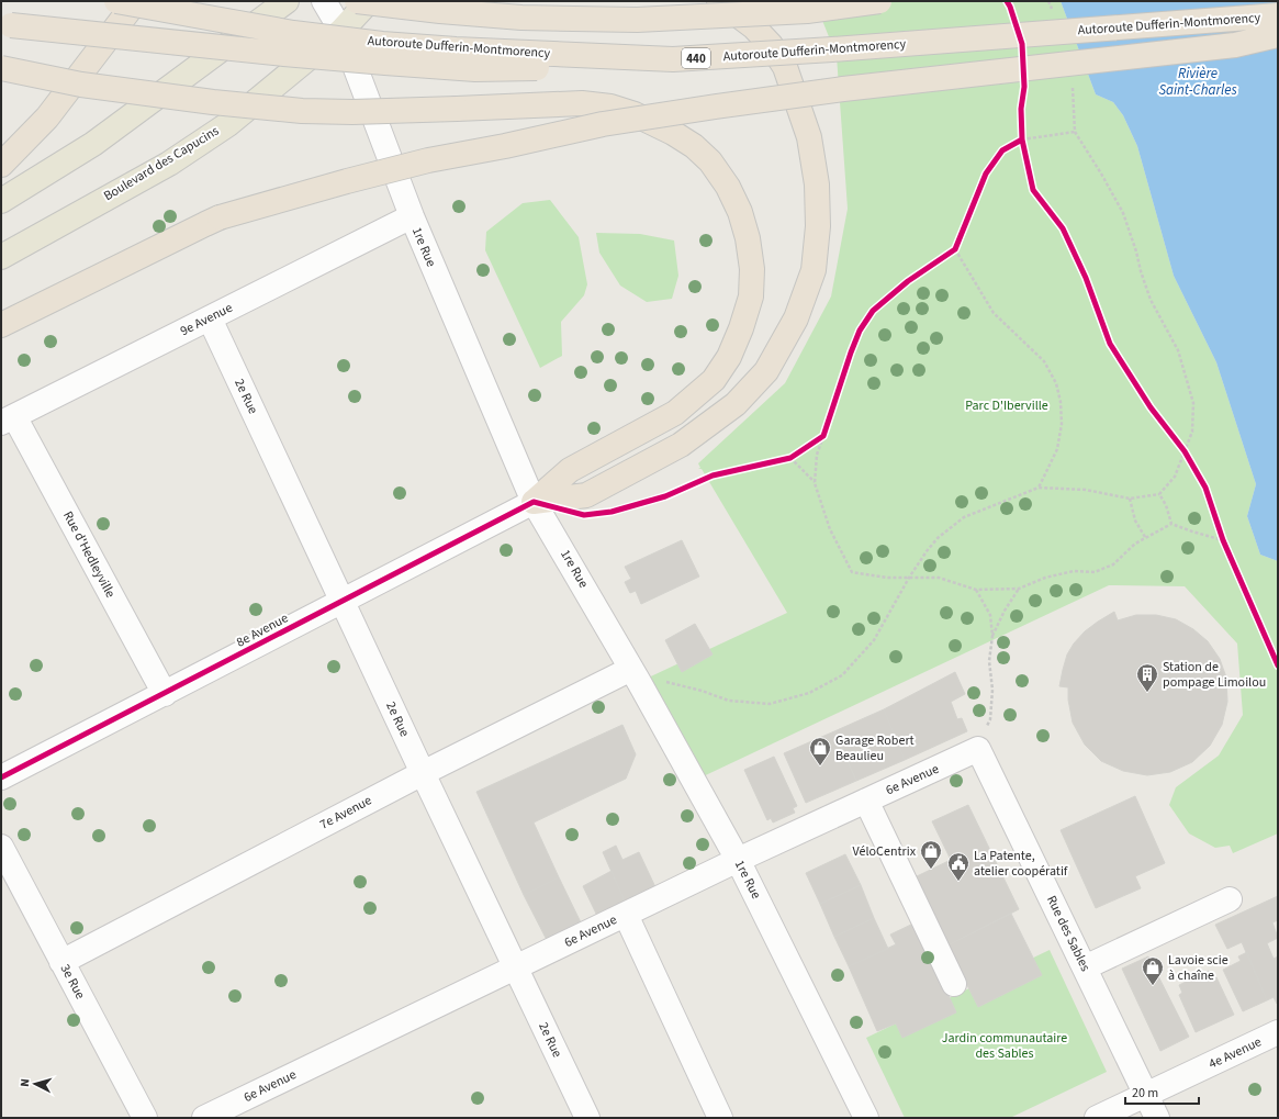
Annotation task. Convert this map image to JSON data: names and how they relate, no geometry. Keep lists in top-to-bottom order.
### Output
{
  "streets": {
    "highway": ["Autoroute Dufferin-Montmorency", "440"],
    "main road": ["Boulevard des Capucins"],
    "street": [
      "1re Rue",
      "9e Avenue",
      "2e Rue",
      "Rue d'Hedleyville",
      "8e Avenue",
      "6e Avenue",
      "7e Avenue",
      "Rue des Sables",
      "3e Rue",
      "4e Avenue"
    ]
  },
  "crossings": [
    ["Boulevard des Capucins", "1re Rue"],
    ["1re Rue", "9e Avenue"],
    ["1re Rue", "8e Avenue"],
    ["1re Rue", "6e Avenue"],
    ["1re Rue", "7e Avenue"],
    ["9e Avenue", "2e Rue"],
    ["9e Avenue", "Rue d'Hedleyville"],
    ["2e Rue", "8e Avenue"],
    ["2e Rue", "6e Avenue"],
    ["2e Rue", "7e Avenue"],
    ["Rue d'Hedleyville", "8e Avenue"],
    ["6e Avenue", "Rue des Sables"],
    ["7e Avenue", "3e Rue"],
    ["Rue des Sables", "4e Avenue"]
  ],
  "water": ["Rivière Saint-Charles"],
  "parks": ["Parc D'Iberville", "Jardin communautaire des Sables"],
  "places": {
    "building": ["Station de pompage Limoilou"],
    "shop": ["Garage Robert Beaulieu", "VéloCentrix", "Lavoie scie à chaîne"],
    "public building": ["La Patente, atelier coopératif"]
  },
  "scale_bar": "20 m",
  "north": "left"
}
